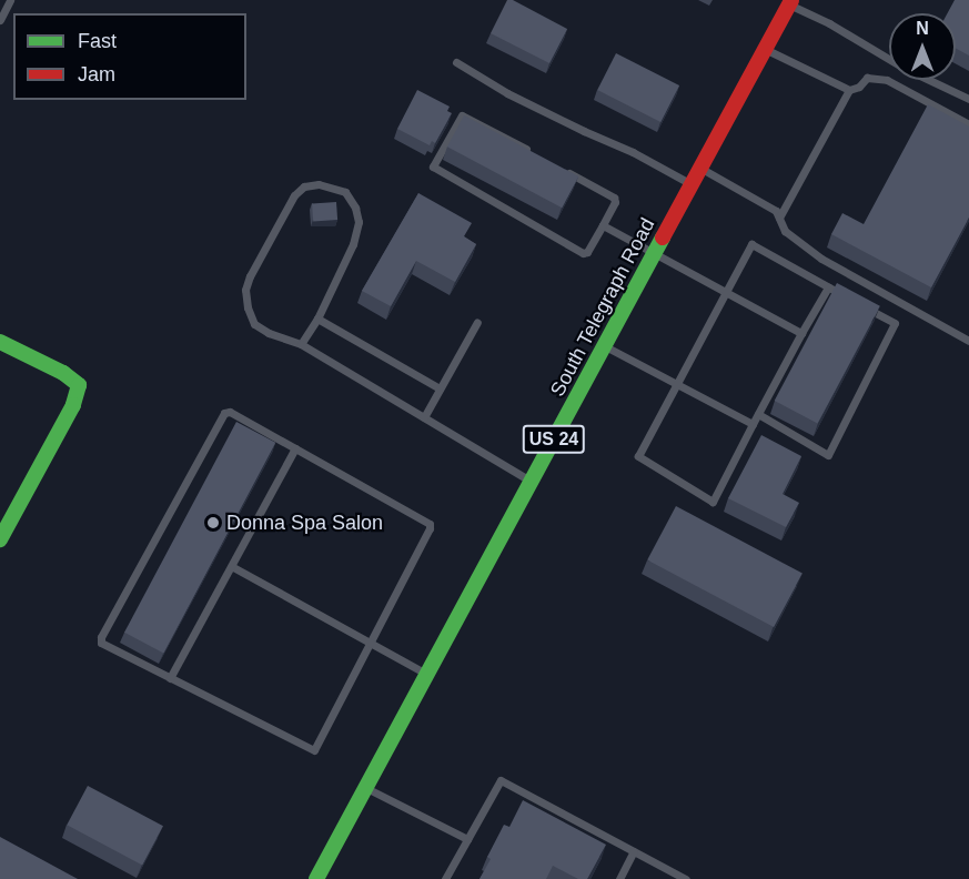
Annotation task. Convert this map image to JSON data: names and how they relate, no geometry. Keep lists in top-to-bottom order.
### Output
{
  "streets": {
    "main road": ["South Telegraph Road", "US 24"]
  },
  "places": ["Donna Spa Salon"],
  "legend": ["Fast", "Jam"],
  "north": "top"
}
